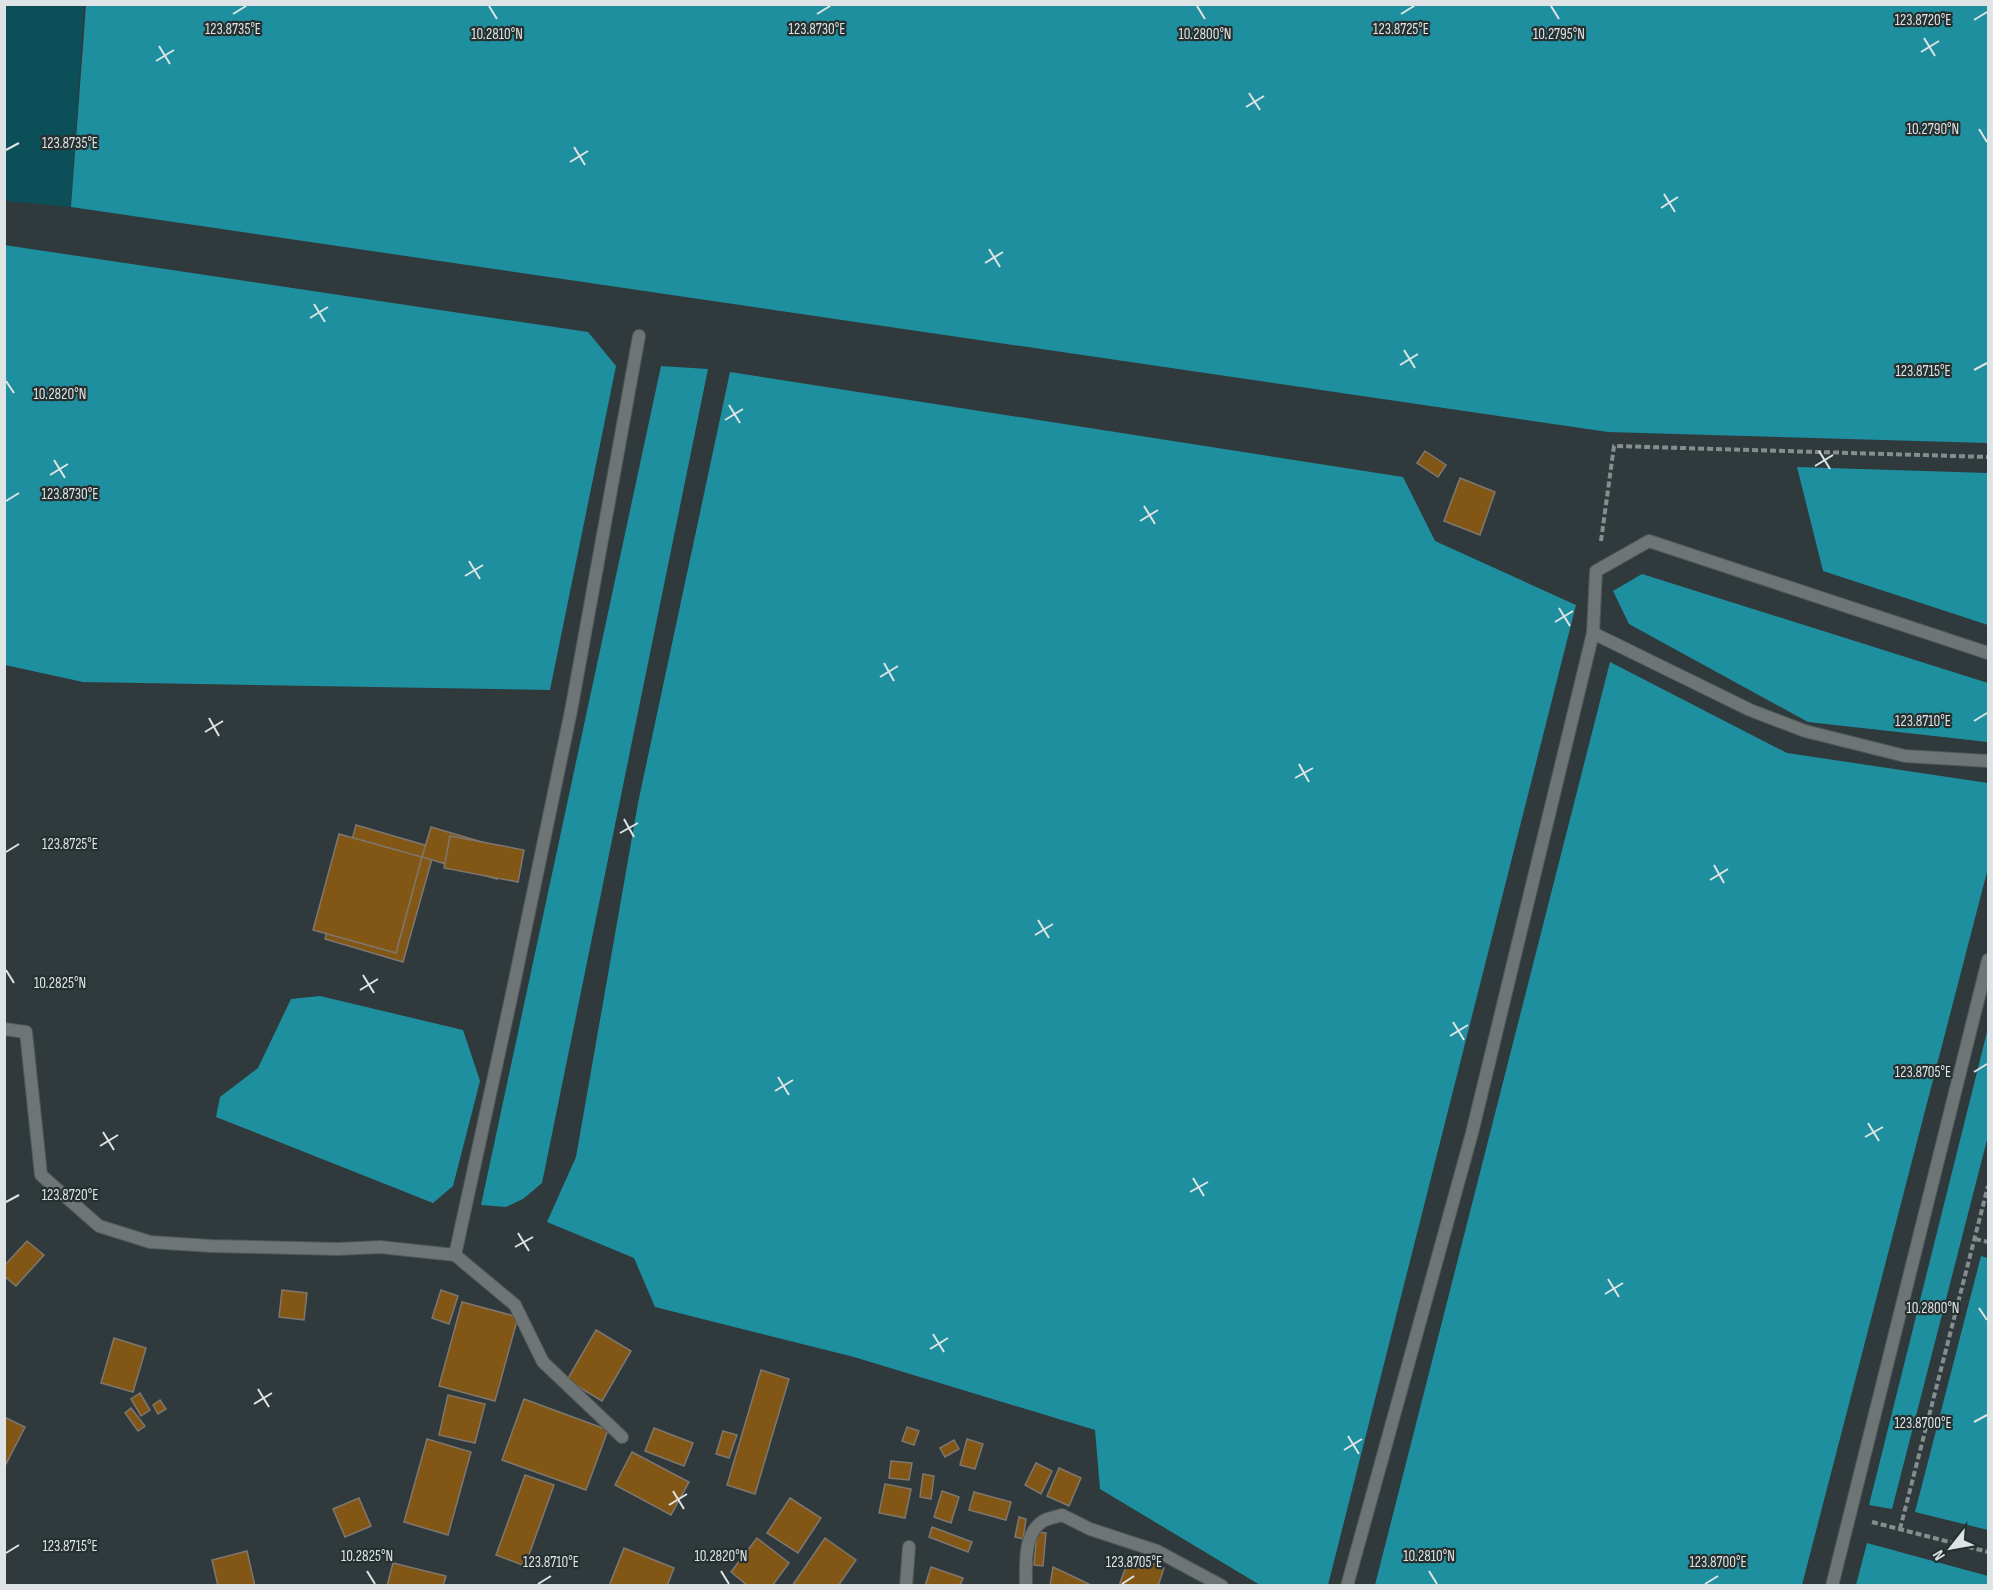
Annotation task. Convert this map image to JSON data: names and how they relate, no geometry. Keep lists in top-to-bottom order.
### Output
{
  "north": "bottom left",
  "coordinates": [
    "123.8720°E",
    "123.8735°E",
    "123.8730°E",
    "123.8725°E",
    "10.2810°N",
    "10.2800°N",
    "10.2795°N",
    "10.2790°N",
    "123.8715°E",
    "10.2820°N",
    "123.8710°E",
    "10.2825°N",
    "123.8705°E",
    "123.8700°E"
  ]
}
